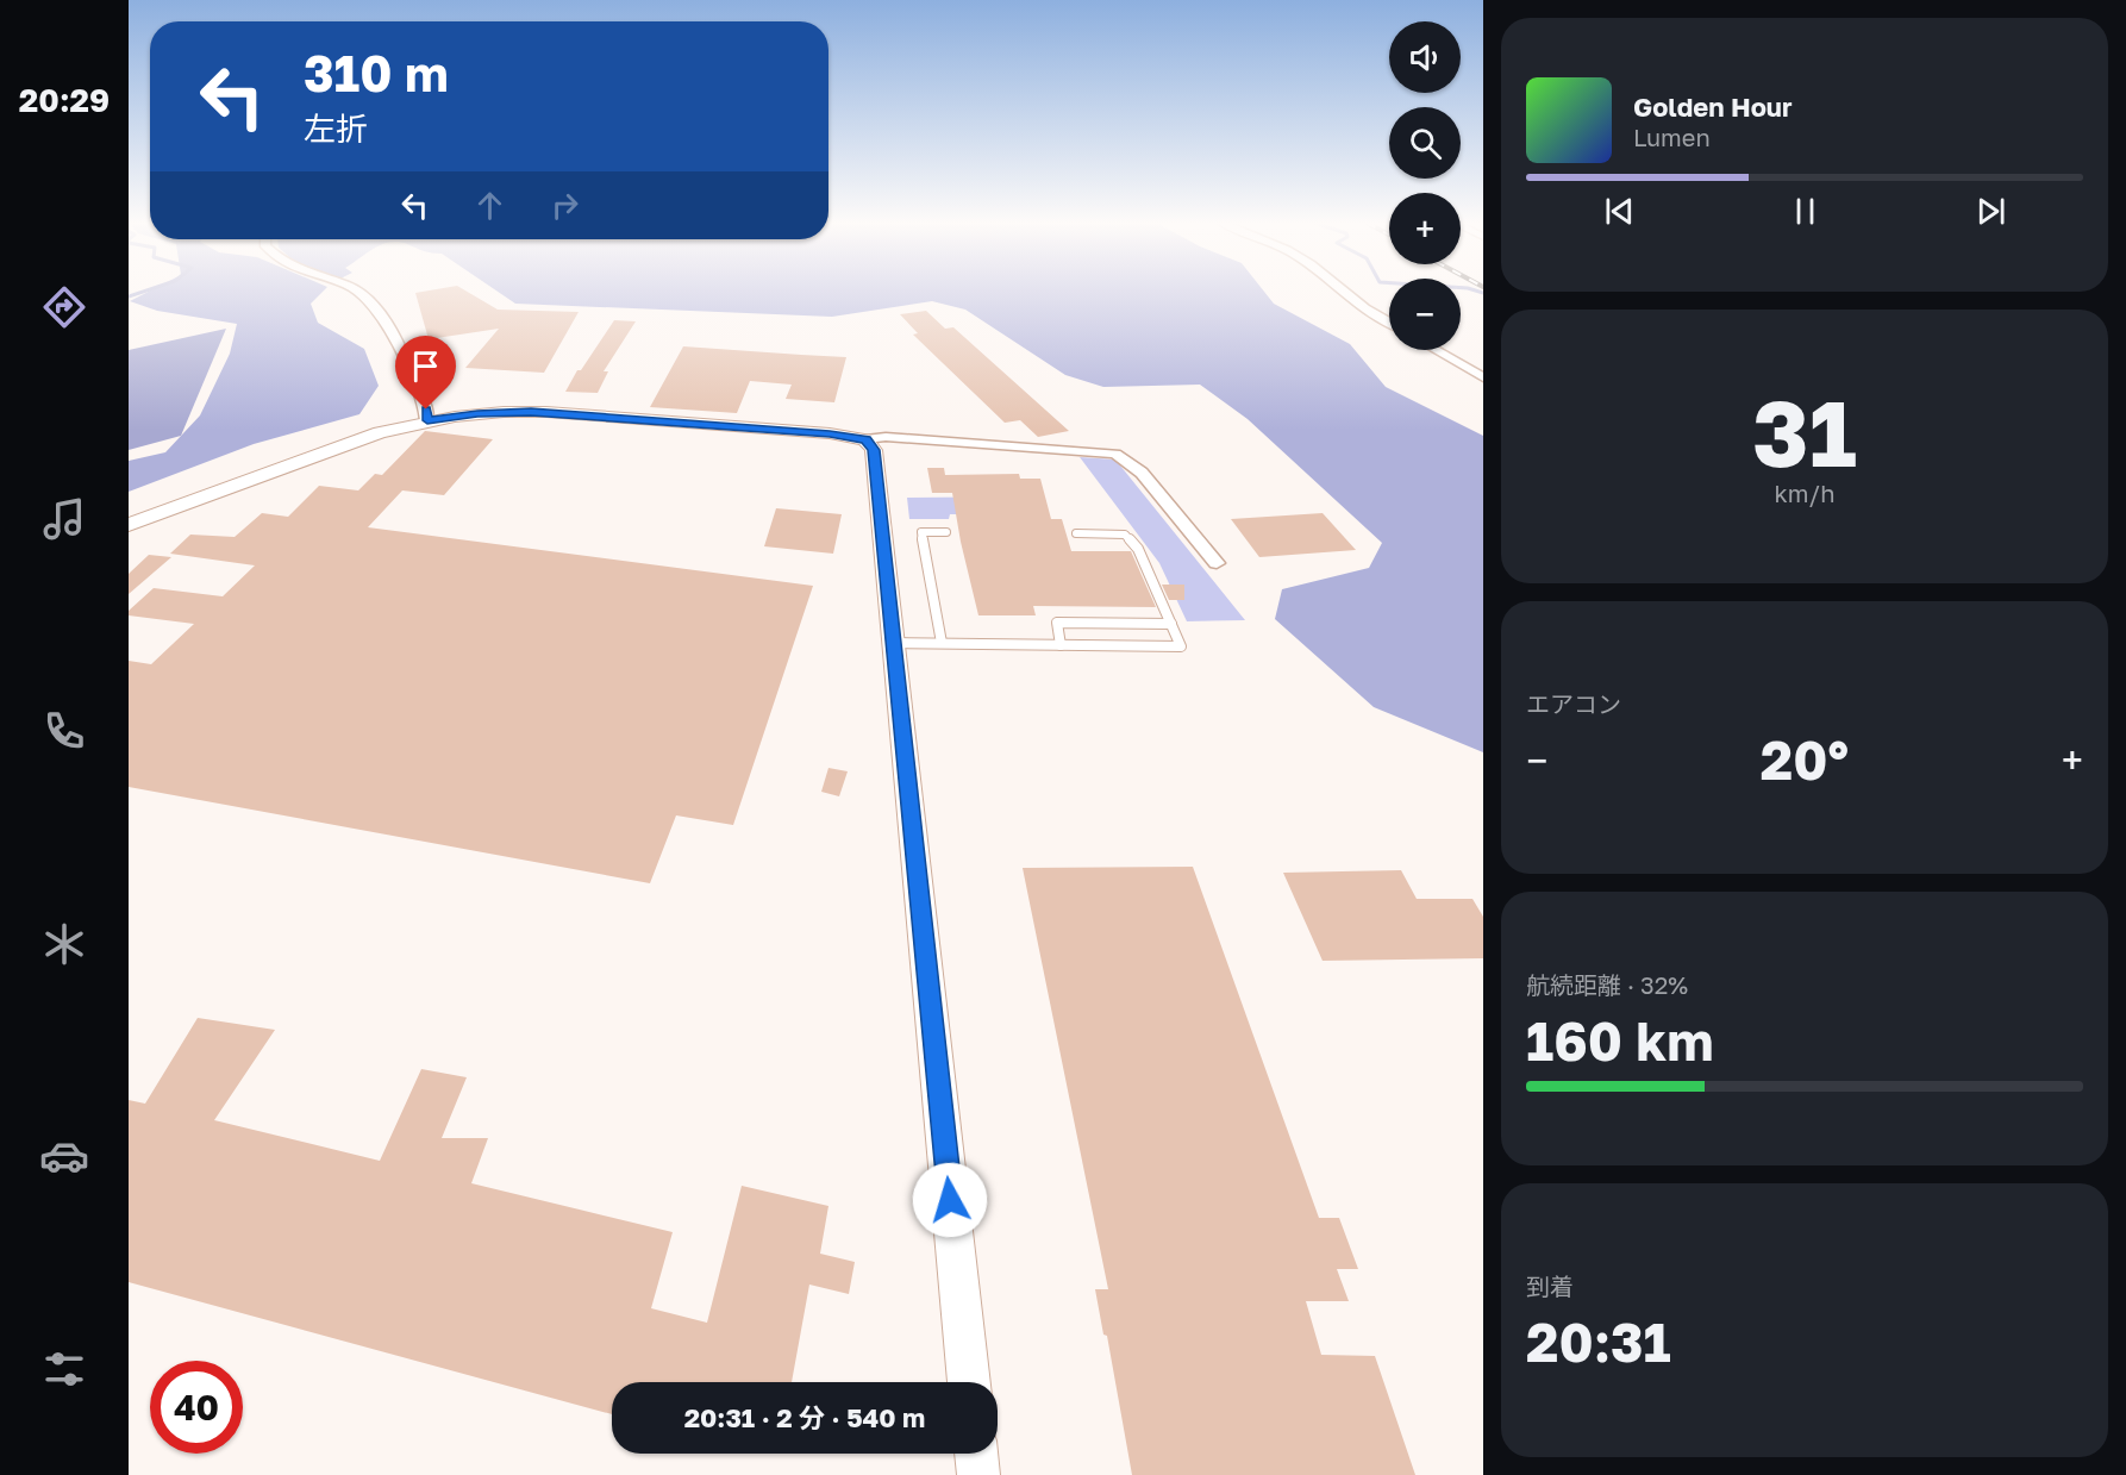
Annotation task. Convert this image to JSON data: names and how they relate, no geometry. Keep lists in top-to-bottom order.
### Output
{
  "page": {
    "tabs": "20:29",
    "map_buttons": ["+", "−"],
    "turn": ["310 m", "左折"],
    "song": ["Golden Hour", "Lumen"],
    "tile": [
      ["31", "km/h"],
      "エアコン",
      ["航続距離 · 32%", "160 km"],
      ["到着", "20:31"]
    ],
    "heat": ["−", "20°", "+"],
    "limit": "40",
    "trip": "20:31 · 2 分 · 540 m"
  }
}
